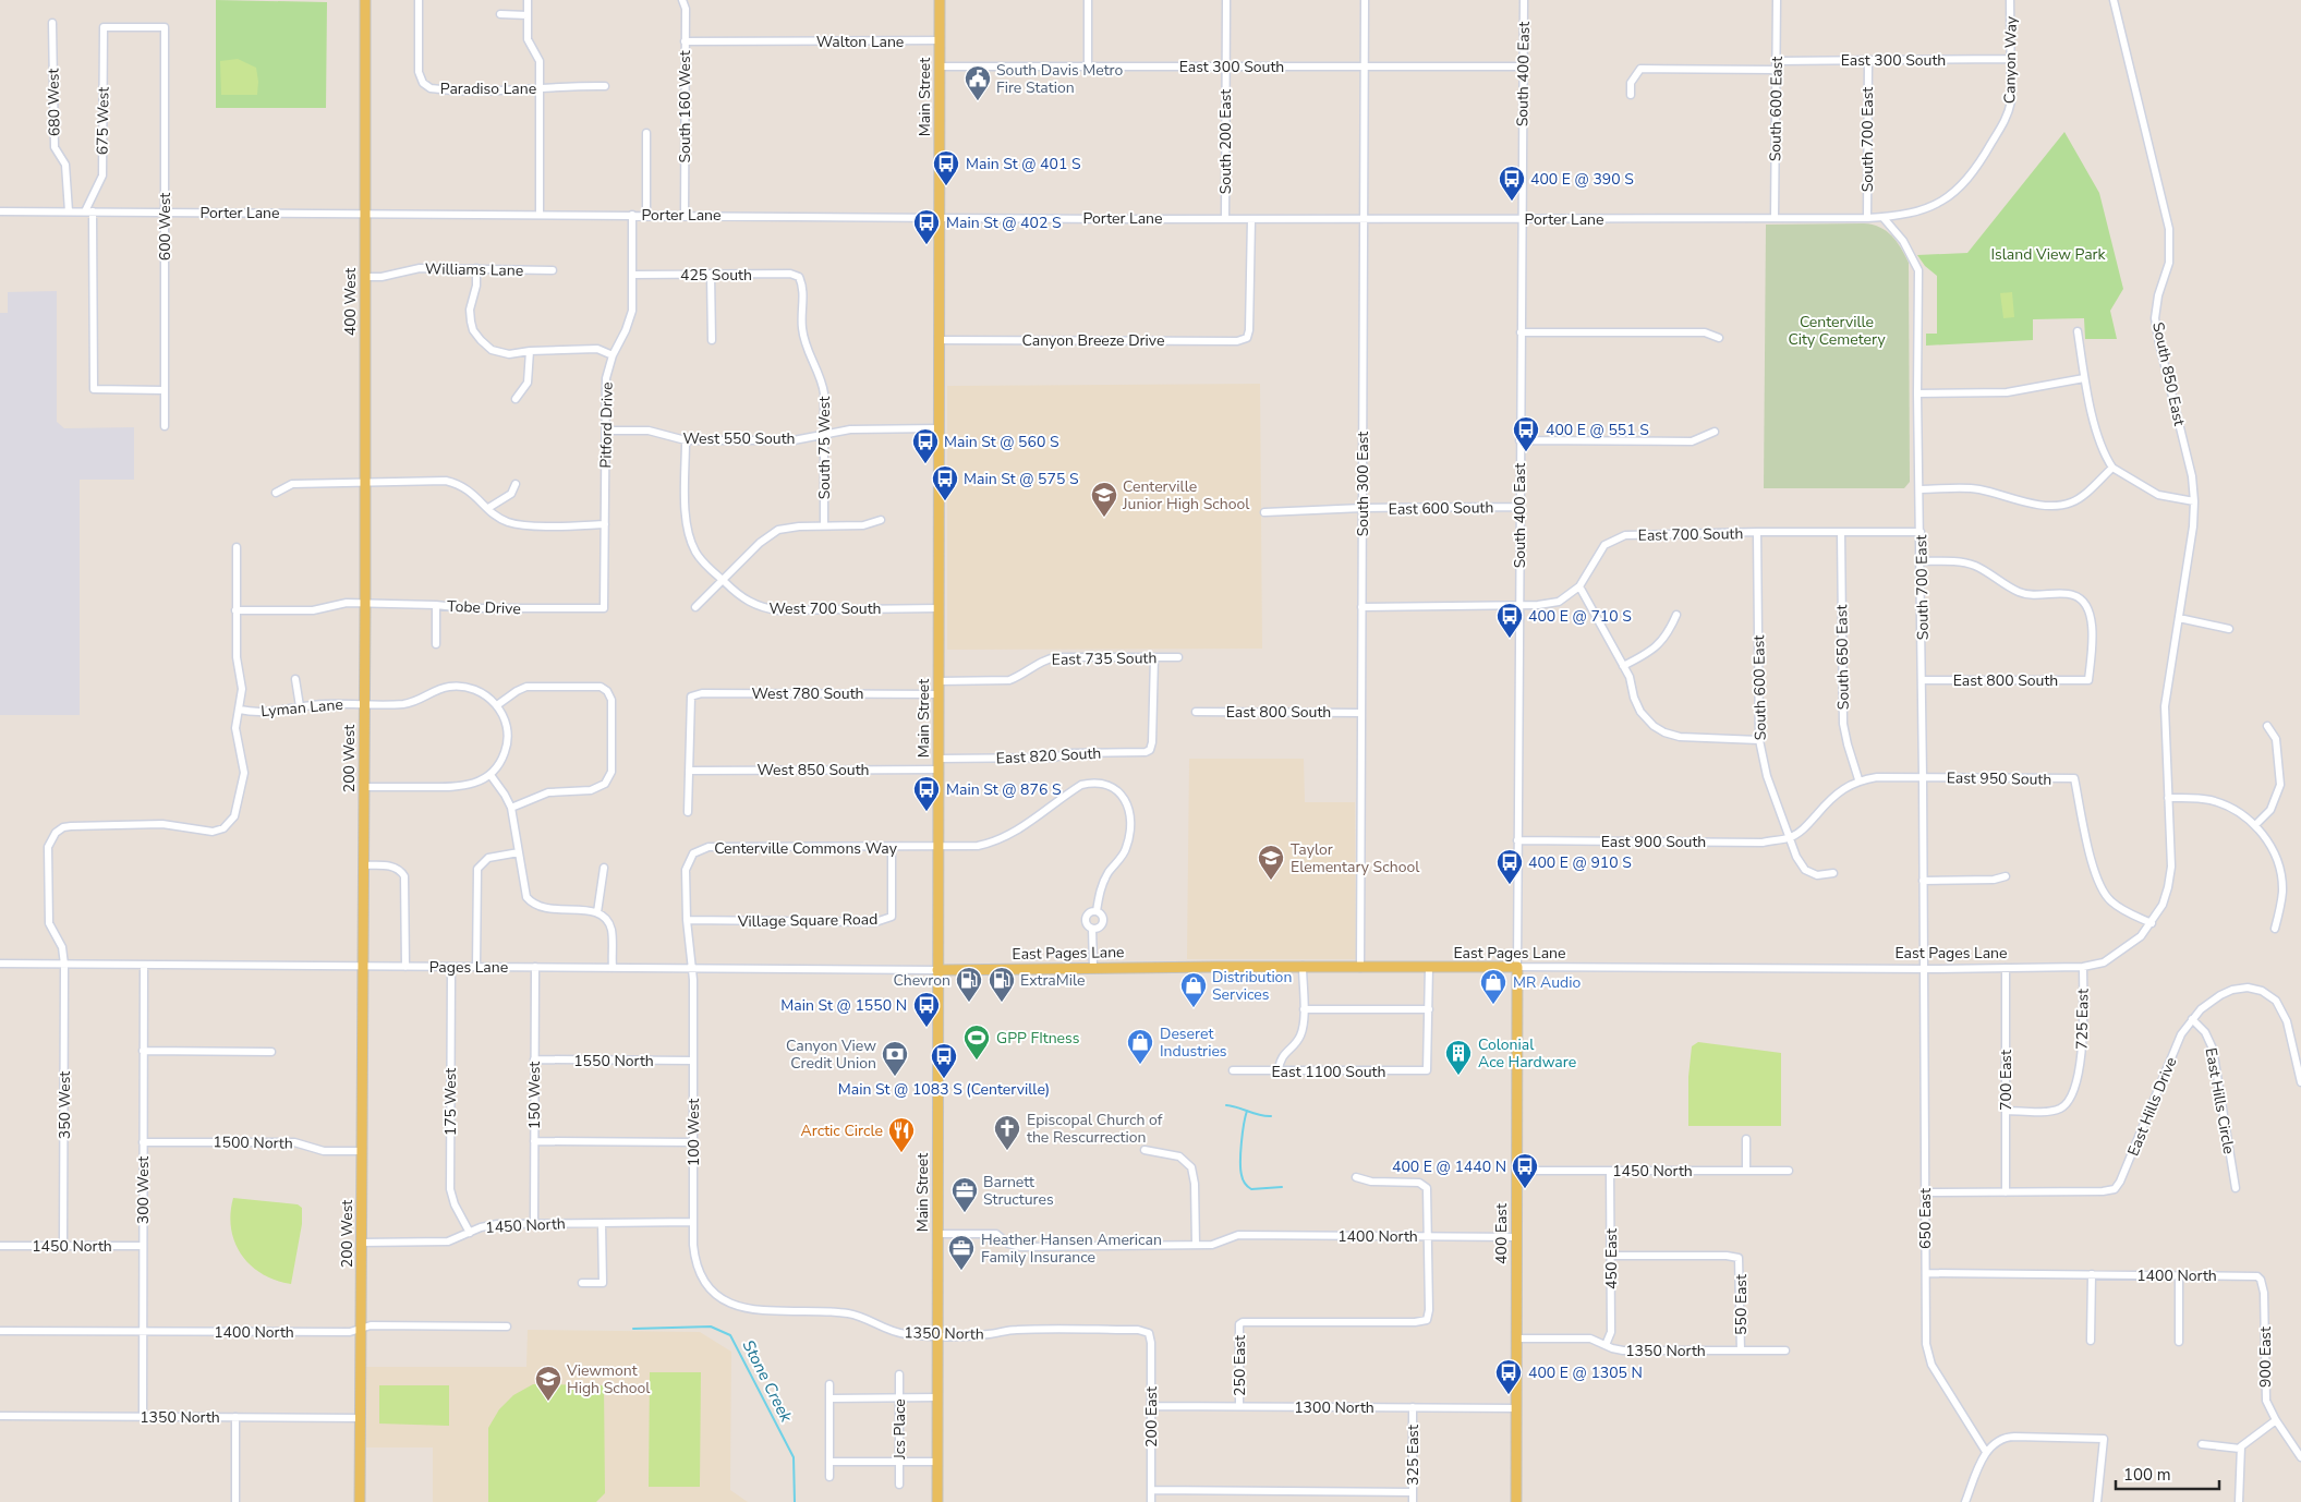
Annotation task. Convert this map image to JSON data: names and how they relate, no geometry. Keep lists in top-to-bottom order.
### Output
{
  "streets": {
    "main road": [
      "Main Street",
      "400 West",
      "200 West",
      "East Pages Lane",
      "400 East"
    ],
    "street": [
      "Walton Lane",
      "East 300 South",
      "Canyon Way",
      "South 400 East",
      "Paradiso Lane",
      "680 West",
      "South 160 West",
      "South 600 East",
      "675 West",
      "South 700 East",
      "South 200 East",
      "Porter Lane",
      "600 West",
      "Williams Lane",
      "425 South",
      "Canyon Breeze Drive",
      "South 850 East",
      "Pitford Drive",
      "West 550 South",
      "South 75 West",
      "South 300 East",
      "East 600 South",
      "East 700 South",
      "Tobe Drive",
      "West 700 South",
      "South 650 East",
      "East 735 South",
      "East 800 South",
      "West 780 South",
      "Lyman Lane",
      "East 820 South",
      "West 850 South",
      "East 950 South",
      "East 900 South",
      "Centerville Commons Way",
      "Village Square Road",
      "Pages Lane",
      "725 East",
      "1550 North",
      "East 1100 South",
      "700 East",
      "150 West",
      "East Hills Circle",
      "175 West",
      "350 West",
      "East Hills Drive",
      "100 West",
      "1500 North",
      "1450 North",
      "300 West",
      "650 East",
      "1400 North",
      "450 East",
      "550 East",
      "1350 North",
      "900 East",
      "250 East",
      "1300 North",
      "200 East",
      "Jcs Place",
      "325 East"
    ]
  },
  "crossings": [
    ["Walton Lane", "Main Street"],
    ["Walton Lane", "South 160 West"],
    ["East 300 South", "Canyon Way"],
    ["East 300 South", "South 400 East"],
    ["East 300 South", "Main Street"],
    ["East 300 South", "South 600 East"],
    ["East 300 South", "South 700 East"],
    ["East 300 South", "South 200 East"],
    ["East 300 South", "South 300 East"],
    ["Canyon Way", "Porter Lane"],
    ["South 400 East", "Porter Lane"],
    ["South 400 East", "East 600 South"],
    ["South 400 East", "East 700 South"],
    ["South 400 East", "East 900 South"],
    ["South 400 East", "East Pages Lane"],
    ["South 400 East", "400 East"],
    ["Main Street", "Porter Lane"],
    ["Main Street", "Canyon Breeze Drive"],
    ["Main Street", "West 550 South"],
    ["Main Street", "West 700 South"],
    ["Main Street", "East 735 South"],
    ["Main Street", "West 780 South"],
    ["Main Street", "East 820 South"],
    ["Main Street", "West 850 South"],
    ["Main Street", "Centerville Commons Way"],
    ["Main Street", "East Pages Lane"],
    ["Main Street", "Pages Lane"],
    ["Main Street", "1350 North"],
    ["680 West", "Porter Lane"],
    ["South 160 West", "Porter Lane"],
    ["South 600 East", "Porter Lane"],
    ["South 600 East", "East 700 South"],
    ["South 600 East", "East 900 South"],
    ["675 West", "Porter Lane"],
    ["675 West", "600 West"],
    ["South 700 East", "Porter Lane"],
    ["South 700 East", "East 700 South"],
    ["South 700 East", "East 800 South"],
    ["South 700 East", "East 950 South"],
    ["South 700 East", "East Pages Lane"],
    ["South 700 East", "650 East"],
    ["South 200 East", "Porter Lane"],
    ["Porter Lane", "600 West"],
    ["Porter Lane", "400 West"],
    ["Porter Lane", "Canyon Breeze Drive"],
    ["Porter Lane", "Pitford Drive"],
    ["Porter Lane", "South 300 East"],
    ["Williams Lane", "400 West"],
    ["425 South", "Pitford Drive"],
    ["425 South", "South 75 West"],
    ["400 West", "Tobe Drive"],
    ["400 West", "200 West"],
    ["South 850 East", "East Pages Lane"],
    ["Pitford Drive", "West 550 South"],
    ["Pitford Drive", "Tobe Drive"],
    ["West 550 South", "South 75 West"],
    ["West 550 South", "West 700 South"],
    ["South 300 East", "East 600 South"],
    ["South 300 East", "East 700 South"],
    ["South 300 East", "East 800 South"],
    ["South 300 East", "East Pages Lane"],
    ["East 700 South", "South 650 East"],
    ["Tobe Drive", "200 West"],
    ["Tobe Drive", "350 West"],
    ["South 650 East", "East 950 South"],
    ["East 735 South", "East 820 South"],
    ["West 780 South", "West 850 South"],
    ["Lyman Lane", "200 West"],
    ["Lyman Lane", "350 West"],
    ["East 820 South", "West 850 South"],
    ["200 West", "Pages Lane"],
    ["200 West", "1500 North"],
    ["200 West", "1450 North"],
    ["200 West", "1400 North"],
    ["200 West", "1350 North"],
    ["East 950 South", "East Pages Lane"],
    ["Centerville Commons Way", "Village Square Road"],
    ["Centerville Commons Way", "Pages Lane"],
    ["Centerville Commons Way", "100 West"],
    ["East Pages Lane", "Pages Lane"],
    ["East Pages Lane", "725 East"],
    ["East Pages Lane", "700 East"],
    ["East Pages Lane", "650 East"],
    ["East Pages Lane", "400 East"],
    ["Pages Lane", "150 West"],
    ["Pages Lane", "175 West"],
    ["Pages Lane", "350 West"],
    ["Pages Lane", "100 West"],
    ["Pages Lane", "300 West"],
    ["725 East", "700 East"],
    ["1550 North", "150 West"],
    ["1550 North", "100 West"],
    ["700 East", "East Hills Drive"],
    ["150 West", "1450 North"],
    ["East Hills Circle", "East Hills Drive"],
    ["175 West", "1450 North"],
    ["350 West", "1450 North"],
    ["East Hills Drive", "650 East"],
    ["100 West", "1450 North"],
    ["100 West", "1350 North"],
    ["1500 North", "300 West"],
    ["1450 North", "300 West"],
    ["1450 North", "400 East"],
    ["1450 North", "450 East"],
    ["300 West", "1400 North"],
    ["300 West", "1350 North"],
    ["650 East", "1400 North"],
    ["400 East", "1400 North"],
    ["400 East", "1350 North"],
    ["400 East", "1300 North"],
    ["1400 North", "900 East"],
    ["1400 North", "250 East"],
    ["450 East", "550 East"],
    ["450 East", "1350 North"],
    ["550 East", "1350 North"],
    ["1350 North", "200 East"],
    ["250 East", "1300 North"],
    ["1300 North", "200 East"],
    ["1300 North", "325 East"]
  ],
  "water": ["Stone Creek"],
  "parks": ["Island View Park", "Centerville City Cemetery"],
  "places": {
    "public building": ["South Davis Metro Fire Station"],
    "bus stop": [
      "Main St @ 401 S",
      "400 E @ 390 S",
      "Main St @ 402 S",
      "400 E @ 551 S",
      "Main St @ 560 S",
      "Main St @ 575 S",
      "400 E @ 710 S",
      "Main St @ 876 S",
      "400 E @ 910 S",
      "Main St @ 1550 N",
      "Main St @ 1083 S (Centerville)",
      "400 E @ 1440 N",
      "400 E @ 1305 N"
    ],
    "school or university": ["Centerville Junior High School", "Taylor Elementary School", "Viewmont High School"],
    "fuel station": ["Chevron", "ExtraMile"],
    "shop": ["MR Audio", "Distribution Services", "Deseret Industries"],
    "sports": ["GPP FItness"],
    "building": ["Colonial Ace Hardware"],
    "bank": ["Canyon View Credit Union"],
    "church": ["Episcopal Church of the Rescurrection"],
    "restaurant": ["Arctic Circle"],
    "office": ["Barnett Structures", "Heather Hansen American Family Insurance"]
  },
  "scale_bar": "100 m"
}
